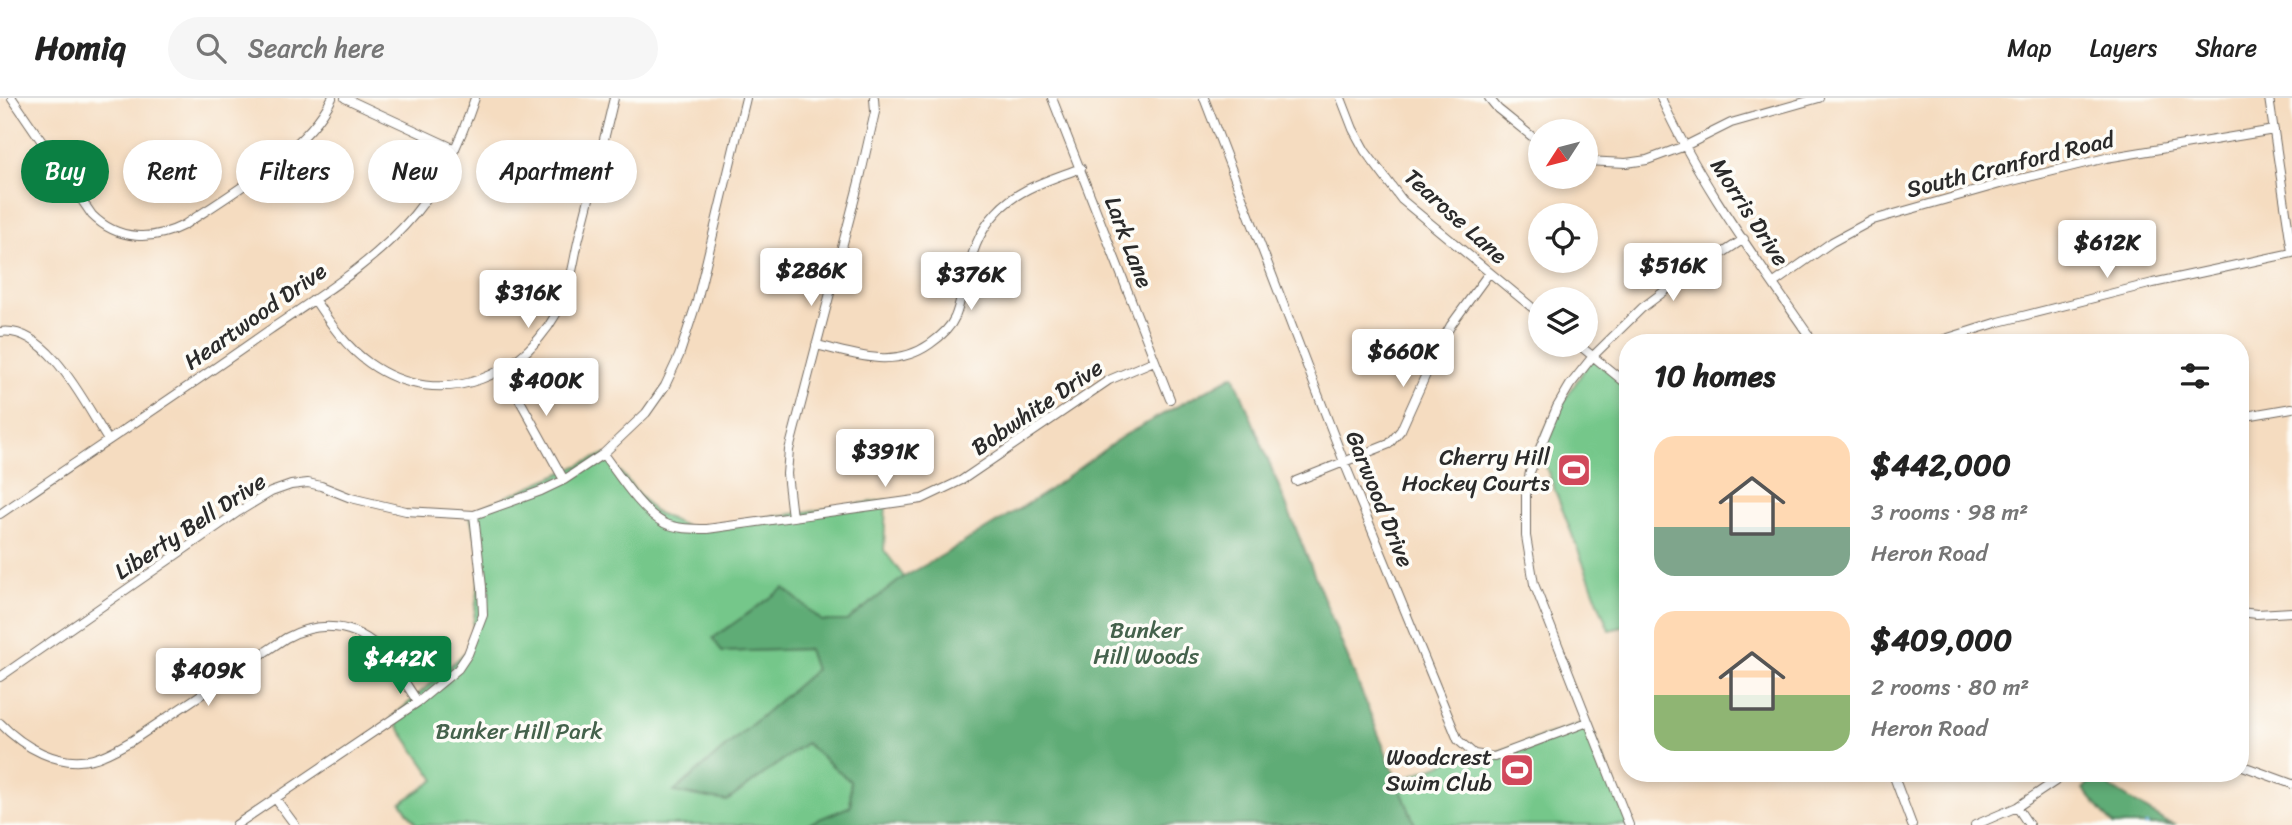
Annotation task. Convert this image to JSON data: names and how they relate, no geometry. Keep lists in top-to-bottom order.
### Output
{
  "streets": {
    "street": [
      "South Cranford Road",
      "Morris Drive",
      "Tearose Lane",
      "Lark Lane",
      "Heartwood Drive",
      "Bobwhite Drive",
      "Garwood Drive",
      "Liberty Bell Drive"
    ]
  },
  "crossings": [
    ["South Cranford Road", "Morris Drive"],
    ["Lark Lane", "Bobwhite Drive"],
    ["Bobwhite Drive", "Liberty Bell Drive"]
  ],
  "parks": ["Bunker Hill Woods", "Bunker Hill Park"],
  "places": {
    "sports": ["Cherry Hill Hockey Courts", "Woodcrest Swim Club"]
  },
  "north": "bottom left",
  "page": {
    "header": "Homiq",
    "search": "Search here",
    "nav": ["Map", "Layers", "Share"],
    "chip": [
      "Buy",
      "Rent",
      "Filters",
      "New",
      "Apartment"
    ],
    "price": [
      "$612K",
      "$516K",
      "$286K",
      "$376K",
      "$316K",
      "$660K",
      "$400K",
      "$391K",
      "$442K",
      "$409K"
    ],
    "heading": "10 homes",
    "list": [
      {
        "name": "$442,000",
        "note": "3 rooms · 98 m² · Heron Road"
      },
      {
        "name": "$409,000",
        "note": "2 rooms · 80 m² · Heron Road"
      }
    ]
  }
}
